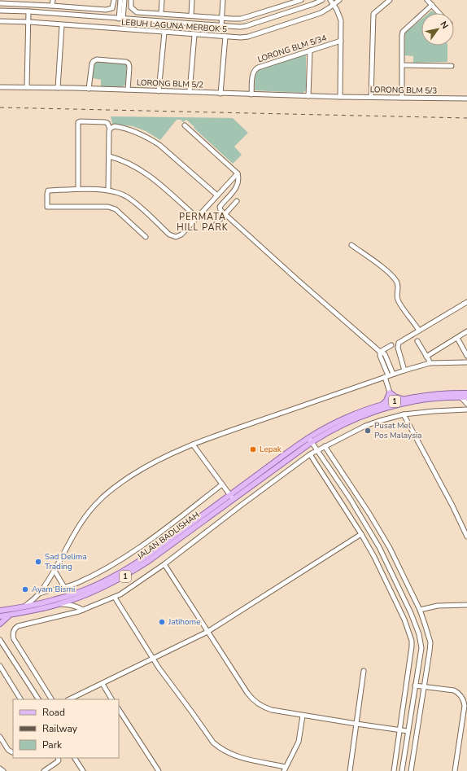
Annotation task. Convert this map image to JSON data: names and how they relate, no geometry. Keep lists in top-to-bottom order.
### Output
{
  "streets": {
    "main road": ["1", "JALAN BADLISHAH"],
    "street": [
      "LEBUH LAGUNA MERBOK 5",
      "LORONG BLM 5/34",
      "LORONG BLM 5/2",
      "LORONG BLM 5/3"
    ]
  },
  "crossings": [
    ["LORONG BLM 5/34", "LORONG BLM 5/2"],
    ["LORONG BLM 5/2", "LORONG BLM 5/3"],
    ["1", "JALAN BADLISHAH"]
  ],
  "districts": ["PERMATA HILL PARK"],
  "places": [
    "Pusat Mel Pos Malaysia",
    "Lepak",
    "Sad Delima Trading",
    "Ayam Bismi",
    "Jatihome"
  ],
  "legend": ["Road", "Railway", "Park"],
  "north": "top right"
}
